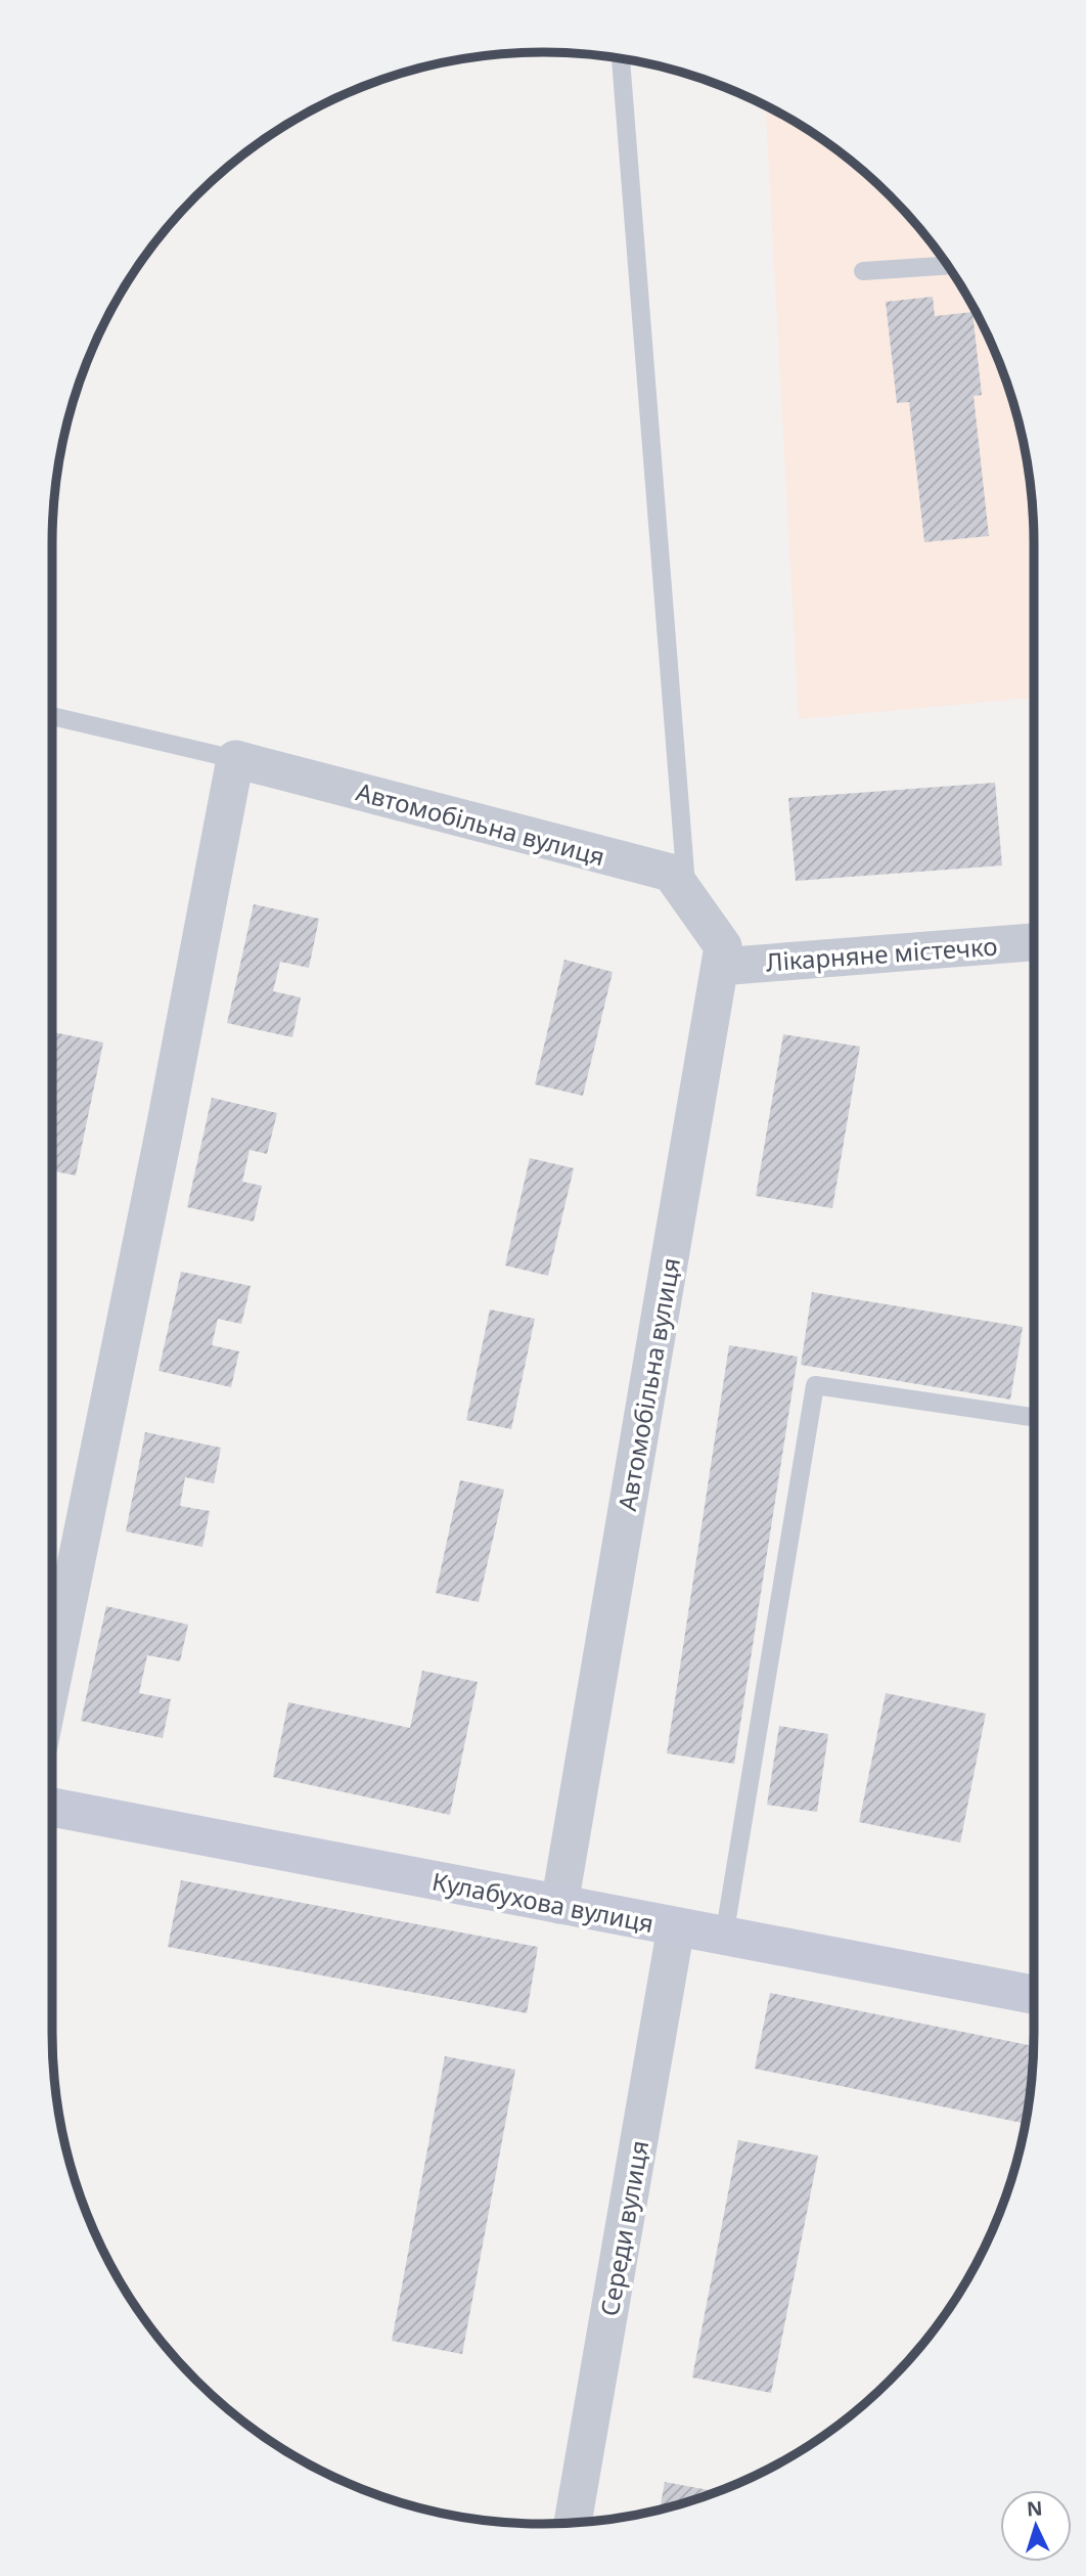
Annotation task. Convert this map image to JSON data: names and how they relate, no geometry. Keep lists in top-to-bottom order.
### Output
{
  "streets": {
    "street": [
      "Автомобільна вулиця",
      "Лікарняне містечко",
      "Кулабухова вулиця",
      "Середи вулиця"
    ]
  },
  "crossings": [
    ["Автомобільна вулиця", "Лікарняне містечко"],
    ["Автомобільна вулиця", "Кулабухова вулиця"],
    ["Кулабухова вулиця", "Середи вулиця"]
  ],
  "north": "top"
}
